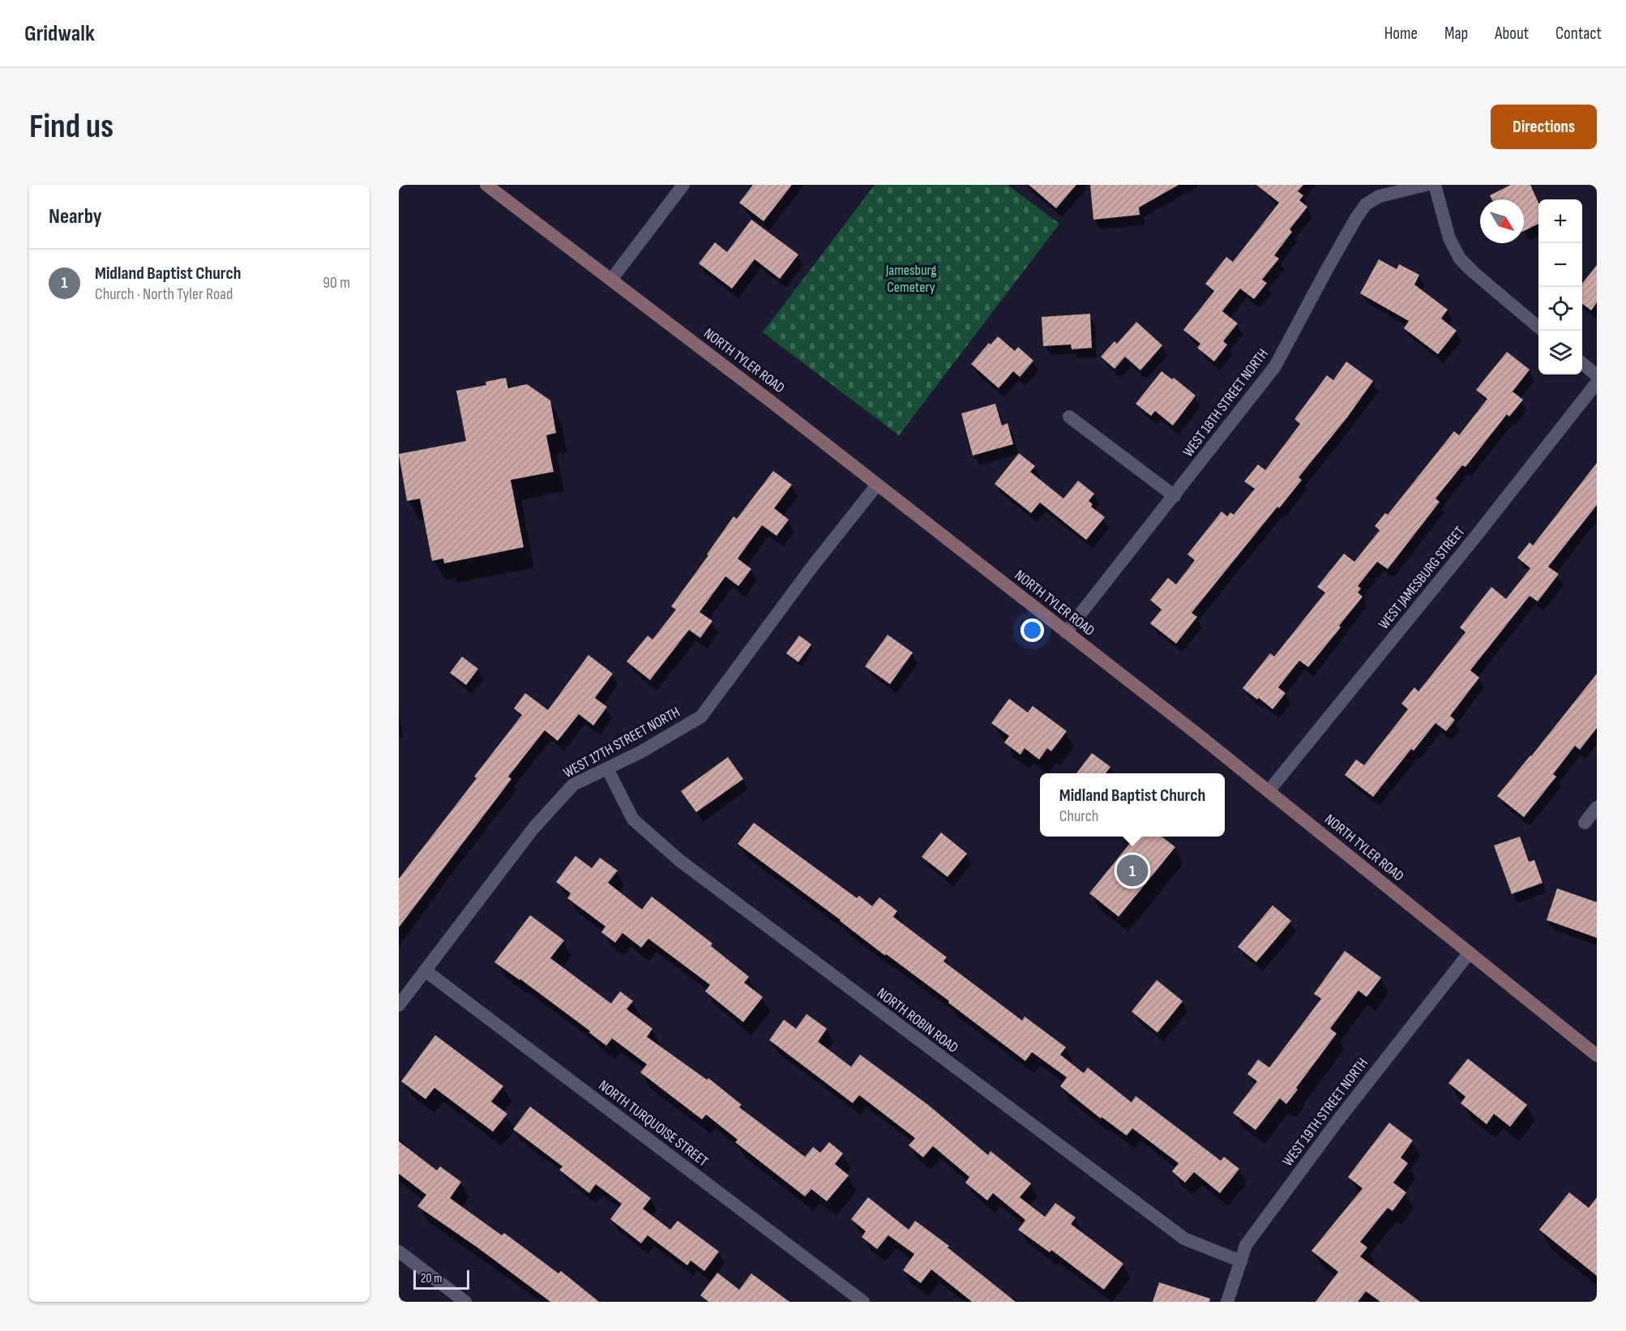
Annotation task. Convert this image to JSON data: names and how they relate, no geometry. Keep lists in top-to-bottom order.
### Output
{
  "streets": {
    "main road": ["NORTH TYLER ROAD"],
    "street": [
      "WEST 18TH STREET NORTH",
      "WEST JAMESBURG STREET",
      "WEST 17TH STREET NORTH",
      "NORTH ROBIN ROAD",
      "WEST 19TH STREET NORTH",
      "NORTH TURQUOISE STREET"
    ]
  },
  "crossings": [
    ["NORTH TYLER ROAD", "WEST 18TH STREET NORTH"],
    ["NORTH TYLER ROAD", "WEST JAMESBURG STREET"],
    ["NORTH TYLER ROAD", "WEST 17TH STREET NORTH"],
    ["NORTH TYLER ROAD", "WEST 19TH STREET NORTH"],
    ["WEST 17TH STREET NORTH", "NORTH ROBIN ROAD"],
    ["WEST 17TH STREET NORTH", "NORTH TURQUOISE STREET"],
    ["NORTH ROBIN ROAD", "WEST 19TH STREET NORTH"]
  ],
  "parks": ["Jamesburg Cemetery"],
  "scale_bar": "20 m",
  "north": "bottom right",
  "page": {
    "header": "Gridwalk",
    "nav": [
      "Home",
      "Map",
      "About",
      "Contact"
    ],
    "buttons": "Directions",
    "title": "Find us",
    "heading": "Nearby",
    "map_buttons": ["+", "−"],
    "list": [
      {
        "mark": "1",
        "name": "Midland Baptist Church",
        "note": "Church · North Tyler Road",
        "value": "90 m"
      }
    ],
    "popup": ["Midland Baptist Church", "Church"],
    "pins": "1",
    "scale": "20 m"
  }
}
